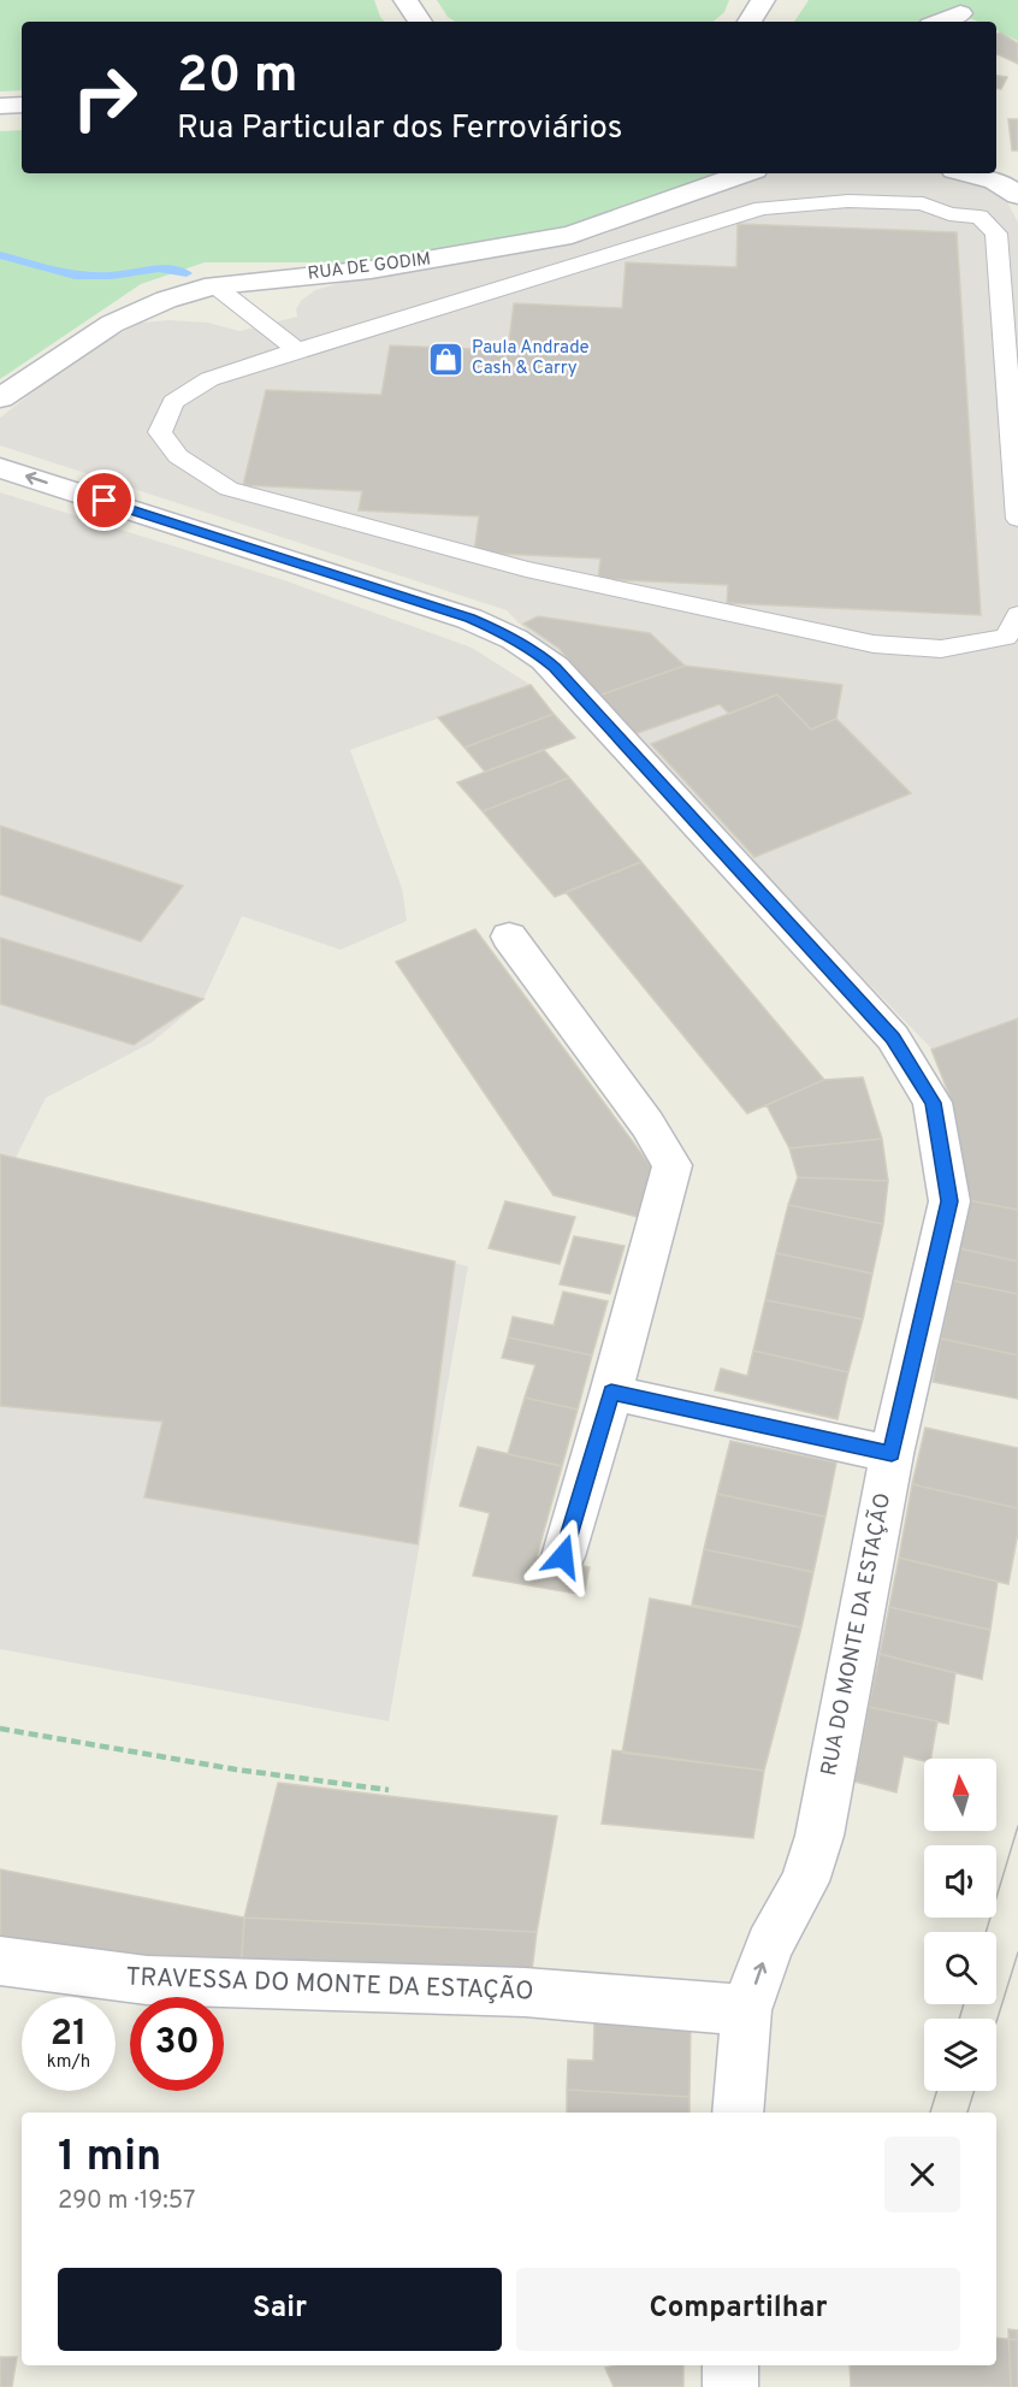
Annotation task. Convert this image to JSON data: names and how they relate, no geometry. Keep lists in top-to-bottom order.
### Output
{
  "streets": {
    "street": ["RUA DE GODIM", "RUA DO MONTE DA ESTAÇÃO", "TRAVESSA DO MONTE DA ESTAÇÃO"]
  },
  "crossings": [
    ["RUA DO MONTE DA ESTAÇÃO", "TRAVESSA DO MONTE DA ESTAÇÃO"]
  ],
  "one_way": ["RUA DO MONTE DA ESTAÇÃO"],
  "places": {
    "shop": ["Paula Andrade Cash & Carry"]
  },
  "north": "top",
  "page": {
    "turn": ["20 m", "Rua Particular dos Ferroviários"],
    "speed": "21 km/h",
    "limit": "30",
    "heading": ["1 min", "290 m · 19:57"],
    "buttons": ["Sair", "Compartilhar"]
  }
}
